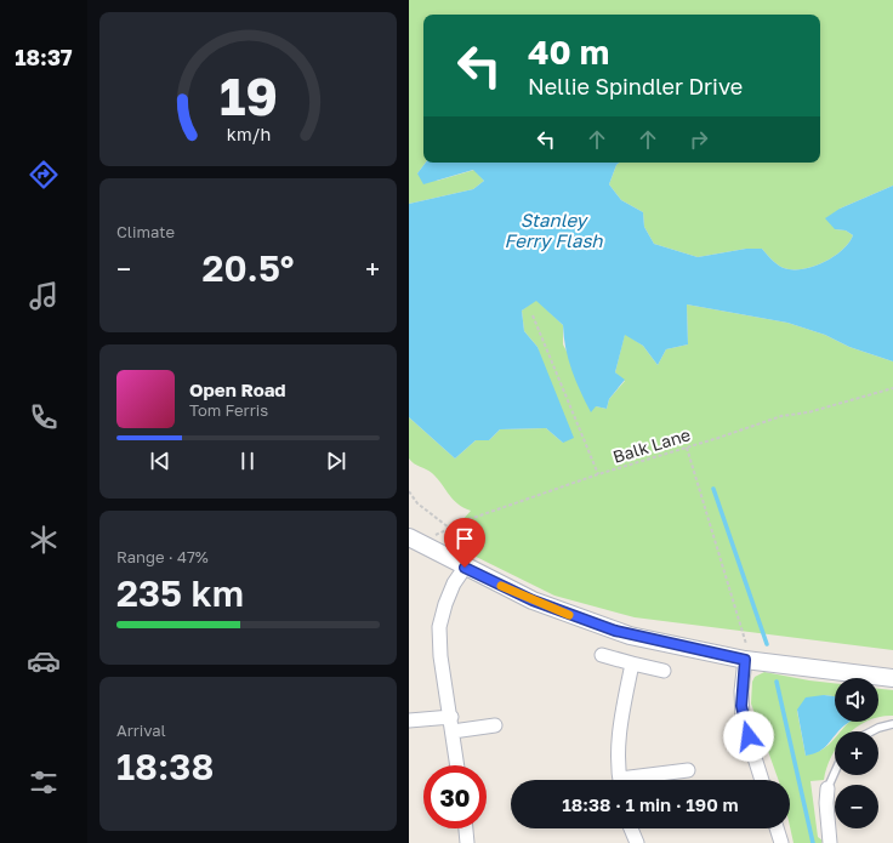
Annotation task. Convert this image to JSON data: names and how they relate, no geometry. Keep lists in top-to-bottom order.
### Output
{
  "streets": {
    "path": ["Balk Lane"]
  },
  "water": ["Stanley Ferry Flash"],
  "page": {
    "tabs": "18:37",
    "turn": ["40 m", "Nellie Spindler Drive"],
    "tile": [
      "Climate",
      ["Range · 47%", "235 km"],
      ["Arrival", "18:38"]
    ],
    "heat": ["−", "20.5°", "+"],
    "song": ["Open Road", "Tom Ferris"],
    "map_buttons": ["+", "−"],
    "limit": "30",
    "trip": "18:38 · 1 min · 190 m",
    "gauge": ["19", "km/h"]
  }
}
